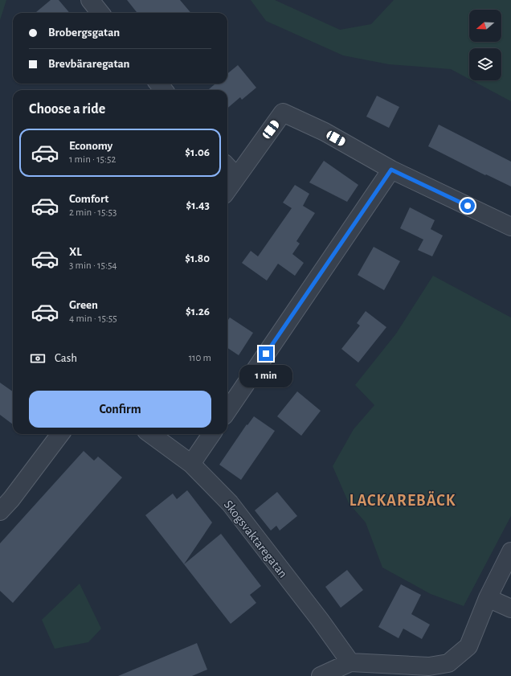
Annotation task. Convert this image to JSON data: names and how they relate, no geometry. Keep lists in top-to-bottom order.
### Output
{
  "streets": {
    "street": ["Skogsvaktaregatan"]
  },
  "districts": ["LACKAREBÄCK"],
  "north": "left",
  "page": {
    "banner": ["Brobergsgatan", "Brevbäraregatan"],
    "heading": "Choose a ride",
    "list": [
      {
        "name": "Economy",
        "note": "1 min · 15:52",
        "value": "$1.06"
      },
      {
        "name": "Comfort",
        "note": "2 min · 15:53",
        "value": "$1.43"
      },
      {
        "name": "XL",
        "note": "3 min · 15:54",
        "value": "$1.80"
      },
      {
        "name": "Green",
        "note": "4 min · 15:55",
        "value": "$1.26"
      }
    ],
    "pay": ["Cash", "110 m"],
    "bubble": "1 min",
    "buttons": "Confirm"
  }
}
